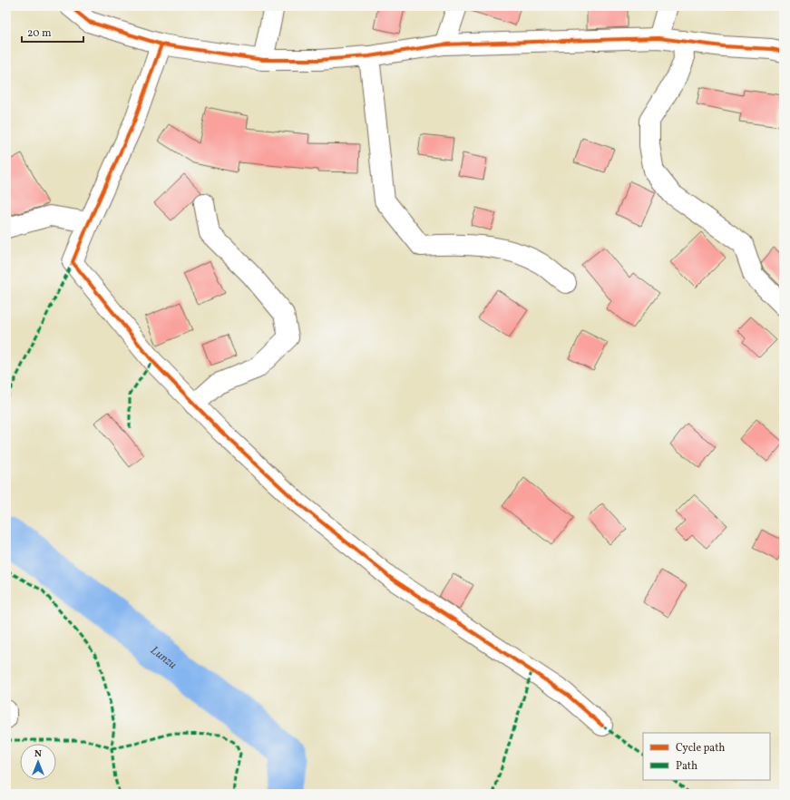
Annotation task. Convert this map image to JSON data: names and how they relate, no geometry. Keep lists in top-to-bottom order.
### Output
{
  "water": ["Lunzu"],
  "legend": ["Cycle path", "Path"],
  "scale_bar": "20 m",
  "north": "top"
}
